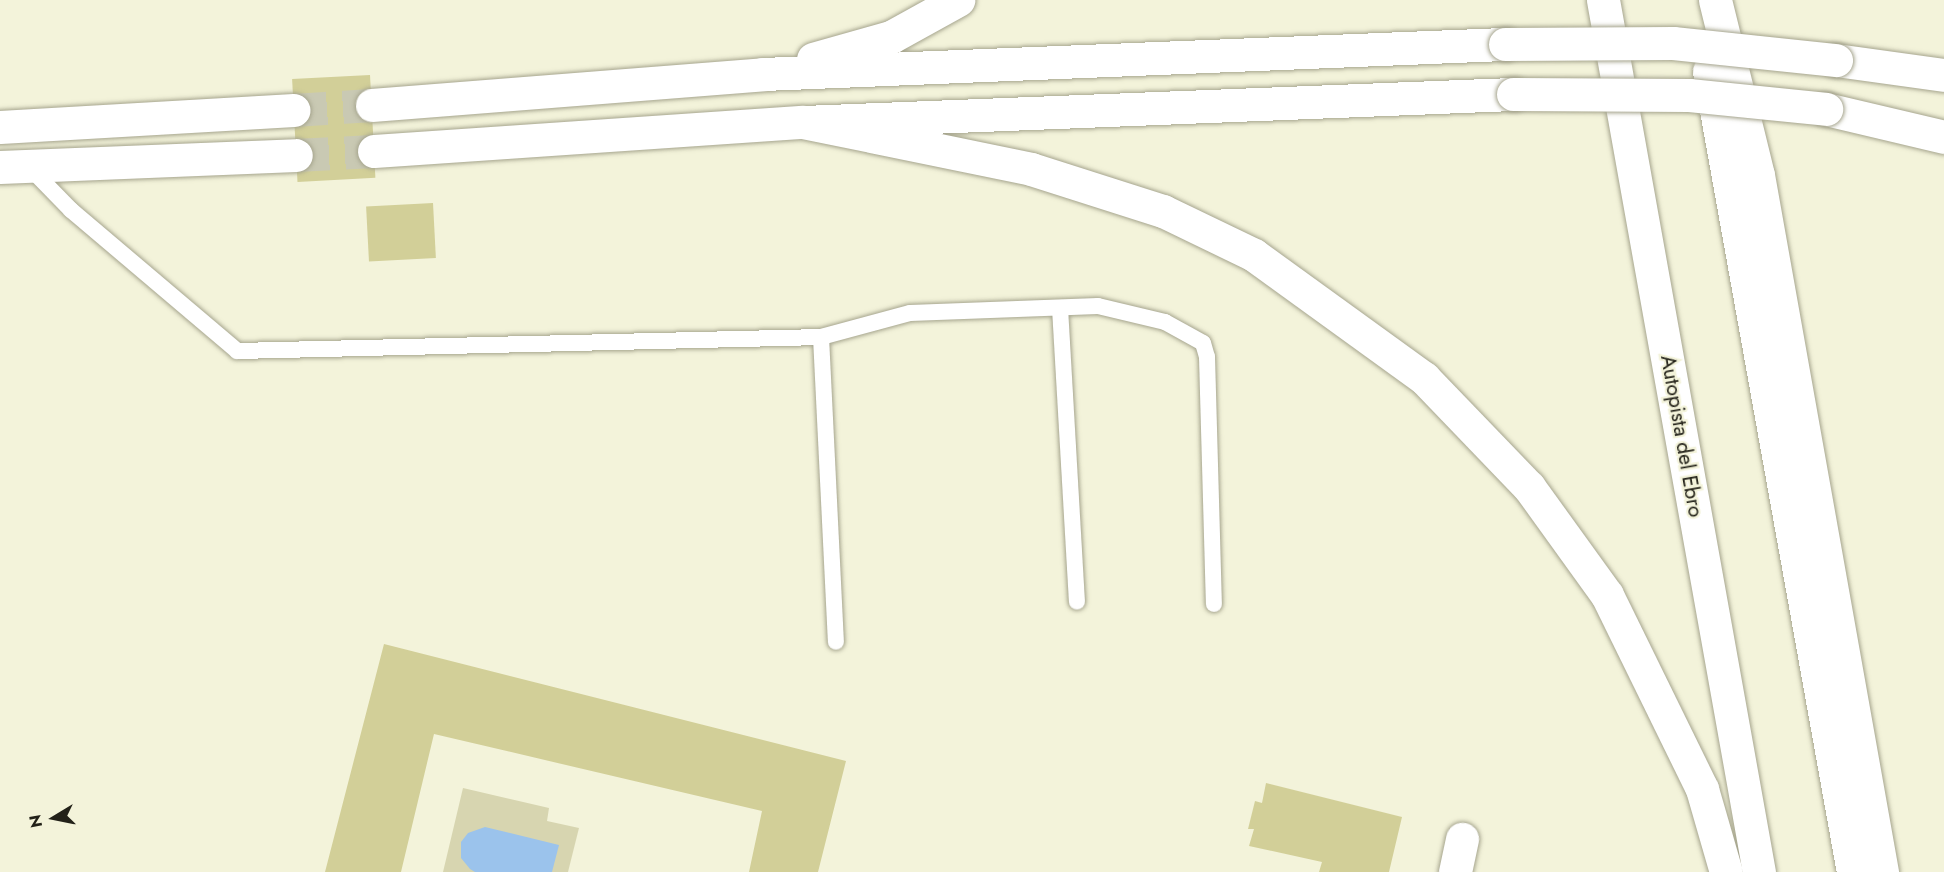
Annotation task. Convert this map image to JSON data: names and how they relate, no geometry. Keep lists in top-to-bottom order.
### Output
{
  "streets": {
    "main road": ["Autopista del Ebro"]
  },
  "north": "left"
}
